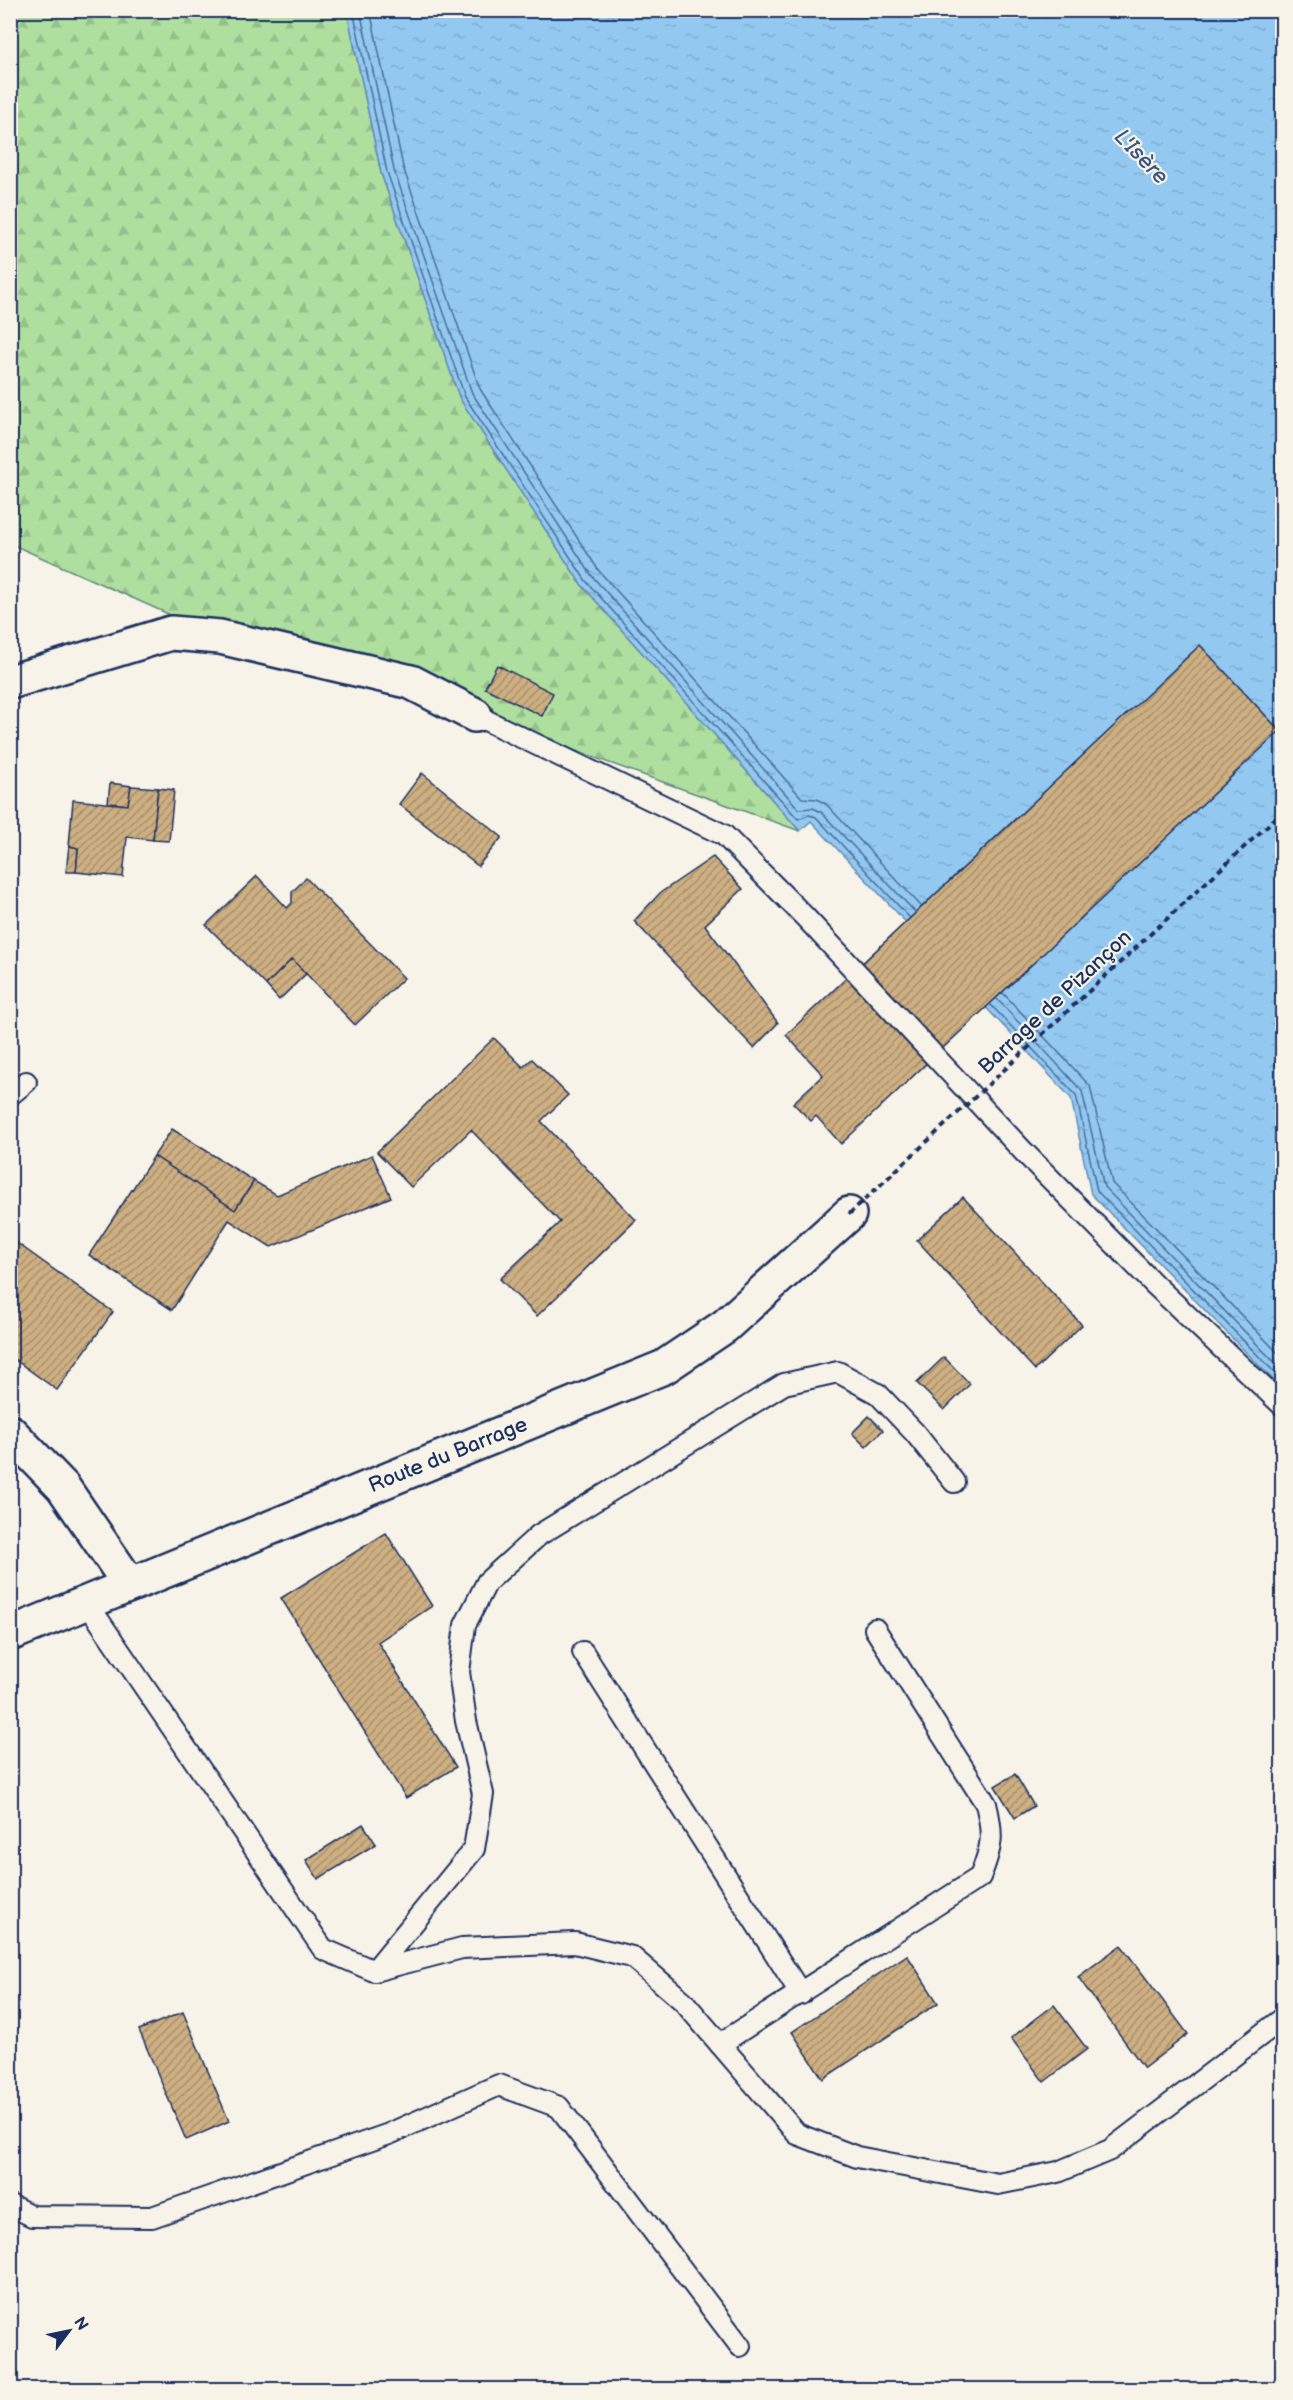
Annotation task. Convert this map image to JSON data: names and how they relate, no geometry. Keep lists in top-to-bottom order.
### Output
{
  "streets": {
    "street": ["Route du Barrage"],
    "path": ["Barrage de Pizançon"]
  },
  "crossings": [
    ["Barrage de Pizançon", "Route du Barrage"]
  ],
  "water": ["L'Isère"],
  "north": "top right"
}
